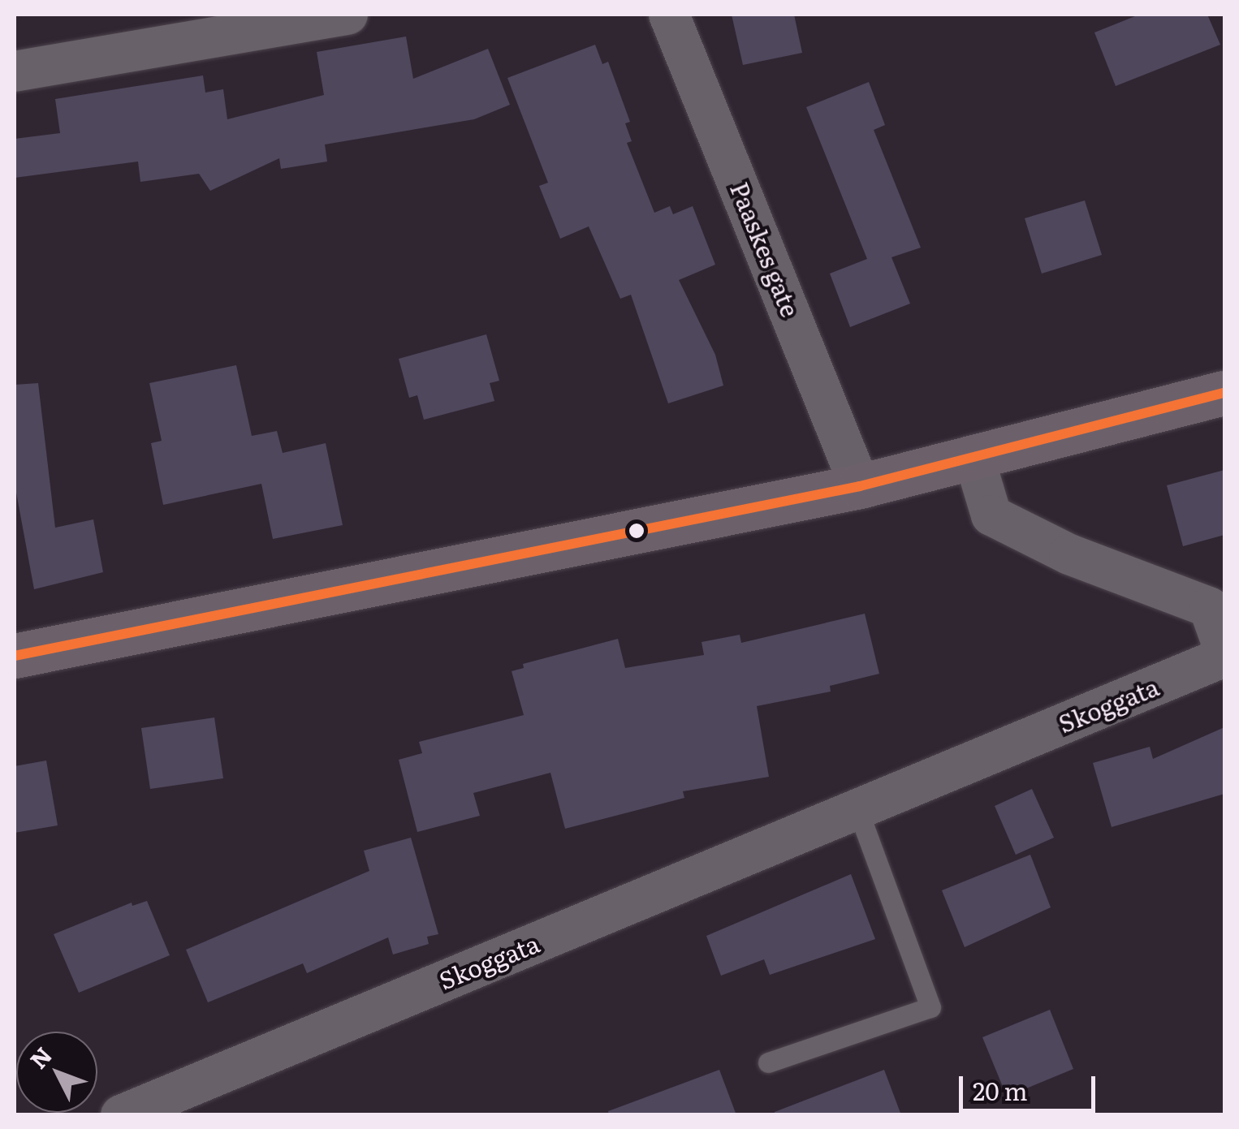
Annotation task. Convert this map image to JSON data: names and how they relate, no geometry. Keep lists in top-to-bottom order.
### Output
{
  "streets": {
    "street": ["Paaskes gate", "Skoggata"]
  },
  "scale_bar": "20 m",
  "north": "top left"
}
